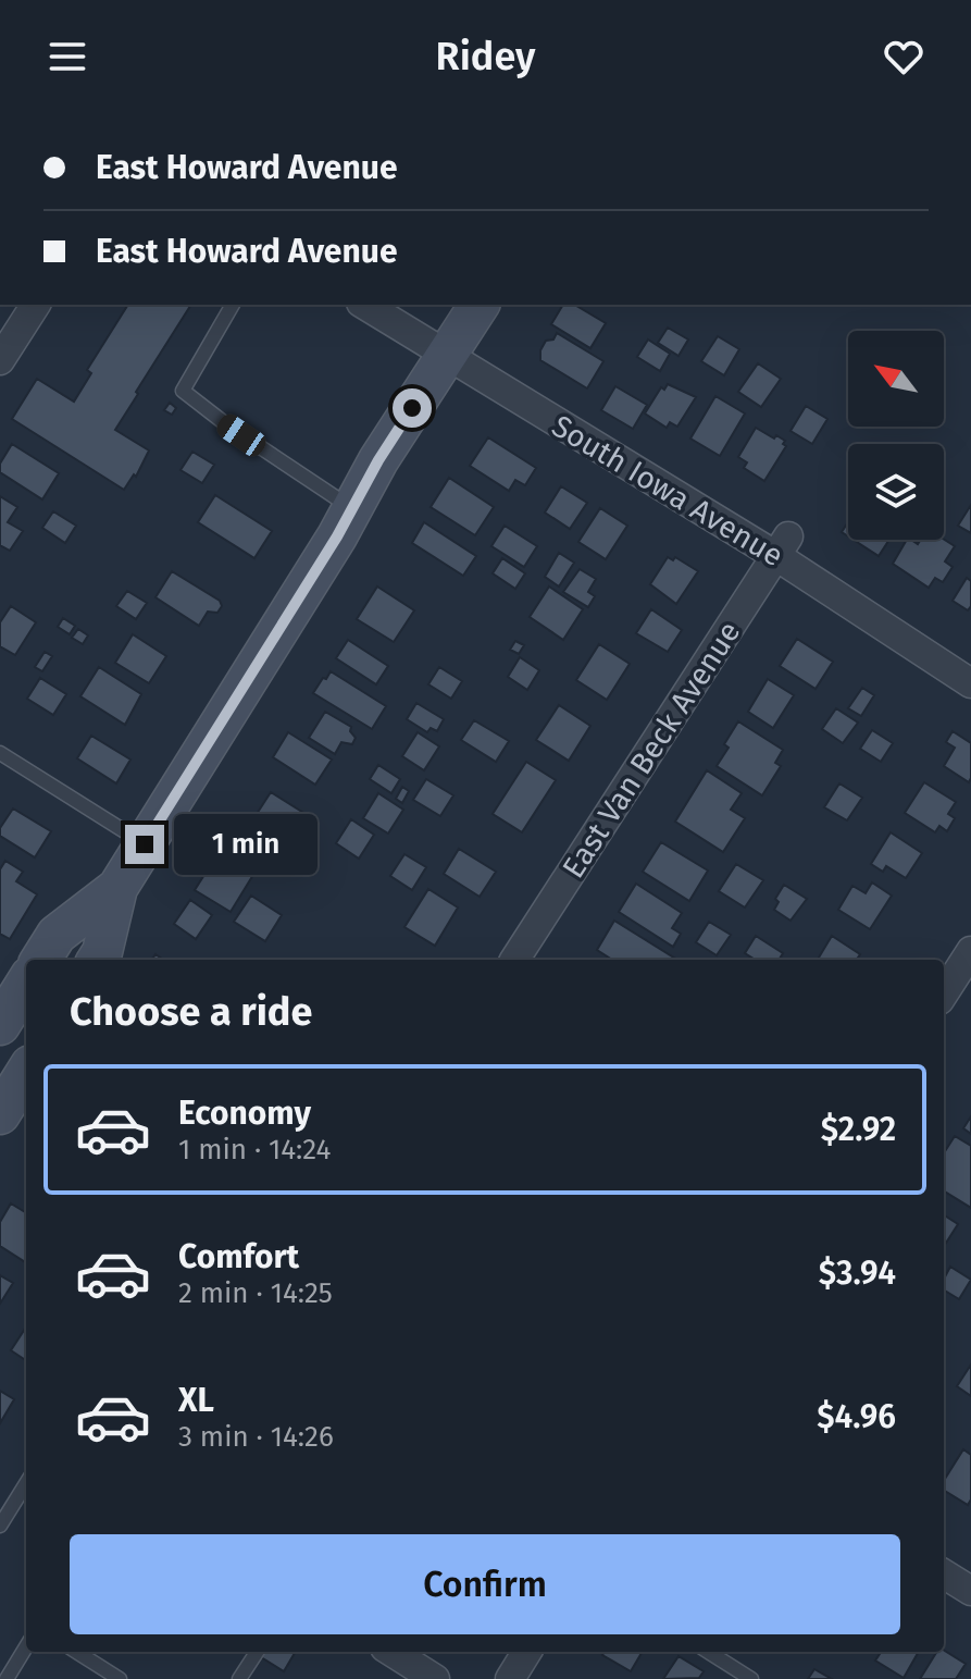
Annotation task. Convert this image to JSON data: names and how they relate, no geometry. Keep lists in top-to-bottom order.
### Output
{
  "streets": {
    "street": ["South Iowa Avenue", "East Van Beck Avenue"]
  },
  "crossings": [
    ["South Iowa Avenue", "East Van Beck Avenue"]
  ],
  "north": "top left",
  "page": {
    "header": "Ridey",
    "banner": ["East Howard Avenue", "East Howard Avenue"],
    "bubble": "1 min",
    "heading": "Choose a ride",
    "list": [
      {
        "name": "Economy",
        "note": "1 min · 14:24",
        "value": "$2.92"
      },
      {
        "name": "Comfort",
        "note": "2 min · 14:25",
        "value": "$3.94"
      },
      {
        "name": "XL",
        "note": "3 min · 14:26",
        "value": "$4.96"
      }
    ],
    "buttons": "Confirm"
  }
}
